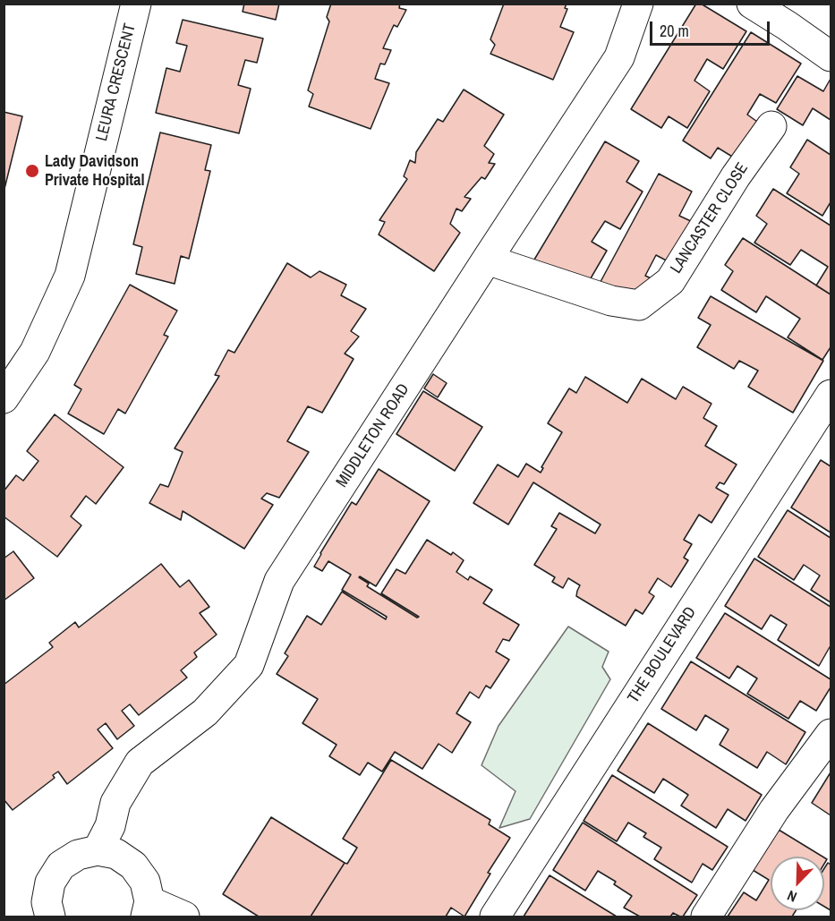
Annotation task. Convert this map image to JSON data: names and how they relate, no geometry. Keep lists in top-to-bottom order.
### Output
{
  "streets": {
    "street": [
      "LEURA CRESCENT",
      "LANCASTER CLOSE",
      "MIDDLETON ROAD",
      "THE BOULEVARD"
    ]
  },
  "crossings": [
    ["LANCASTER CLOSE", "MIDDLETON ROAD"]
  ],
  "places": ["Lady Davidson Private Hospital"],
  "scale_bar": "20 m",
  "north": "bottom left"
}
